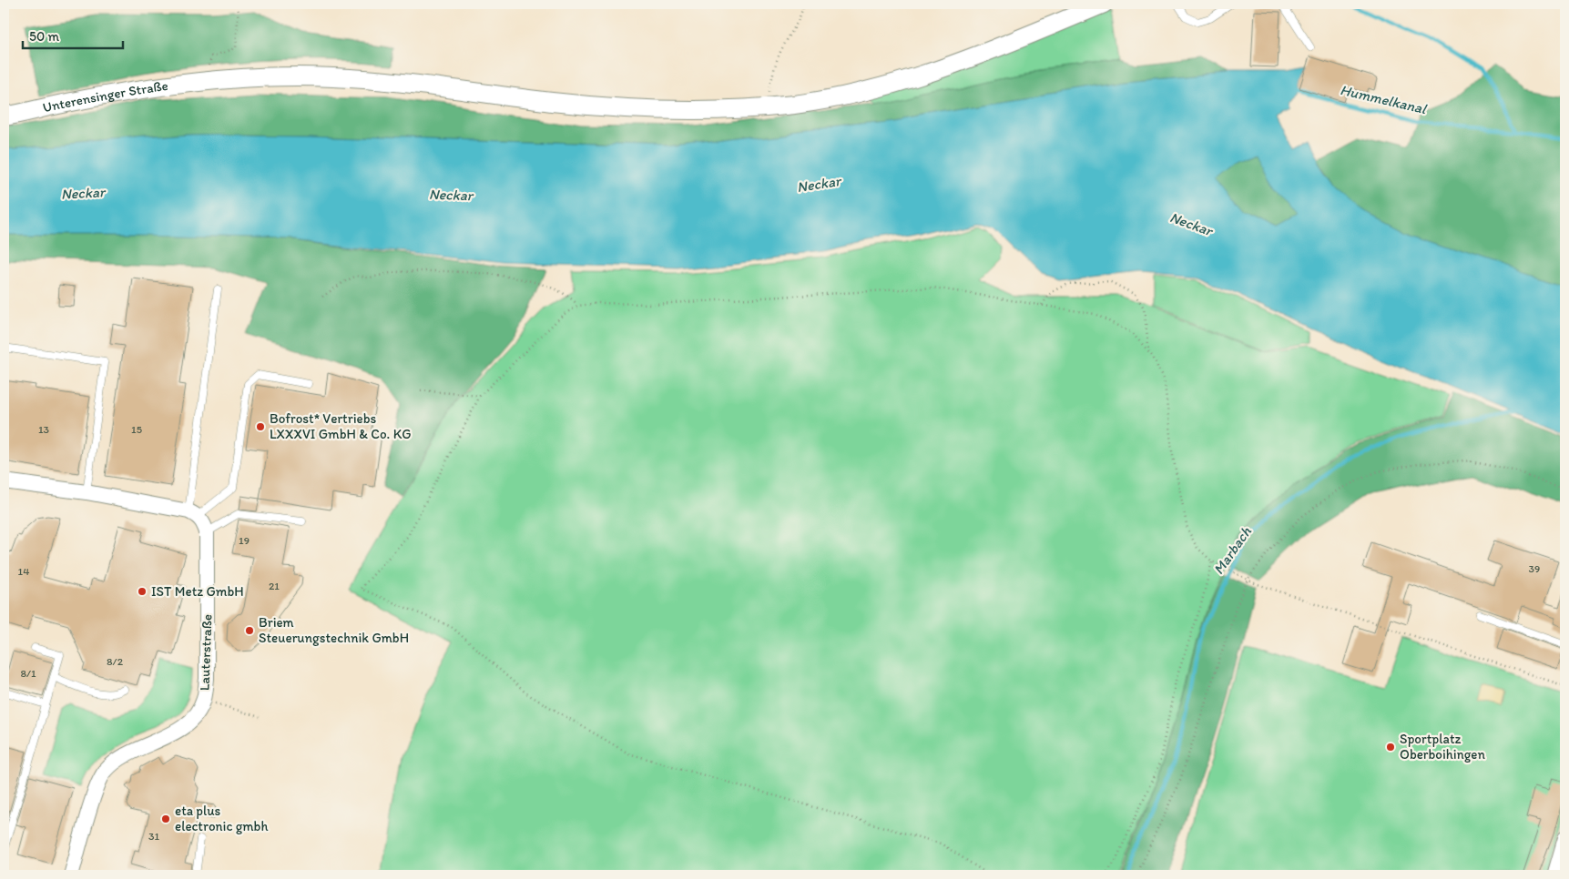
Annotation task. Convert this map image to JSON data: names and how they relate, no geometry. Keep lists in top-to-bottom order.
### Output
{
  "streets": {
    "street": ["Unterensinger Straße", "Lauterstraße"]
  },
  "water": ["Hummelkanal", "Neckar", "Marbach"],
  "places": [
    "Bofrost* Vertriebs LXXXVI GmbH & Co. KG",
    "IST Metz GmbH",
    "Briem Steuerungstechnik GmbH",
    "Sportplatz Oberboihingen",
    "eta plus electronic gmbh"
  ],
  "house_numbers": [
    "13",
    "15",
    "19",
    "39",
    "14",
    "21",
    "8/2",
    "8/1",
    "31"
  ],
  "scale_bar": "50 m"
}
